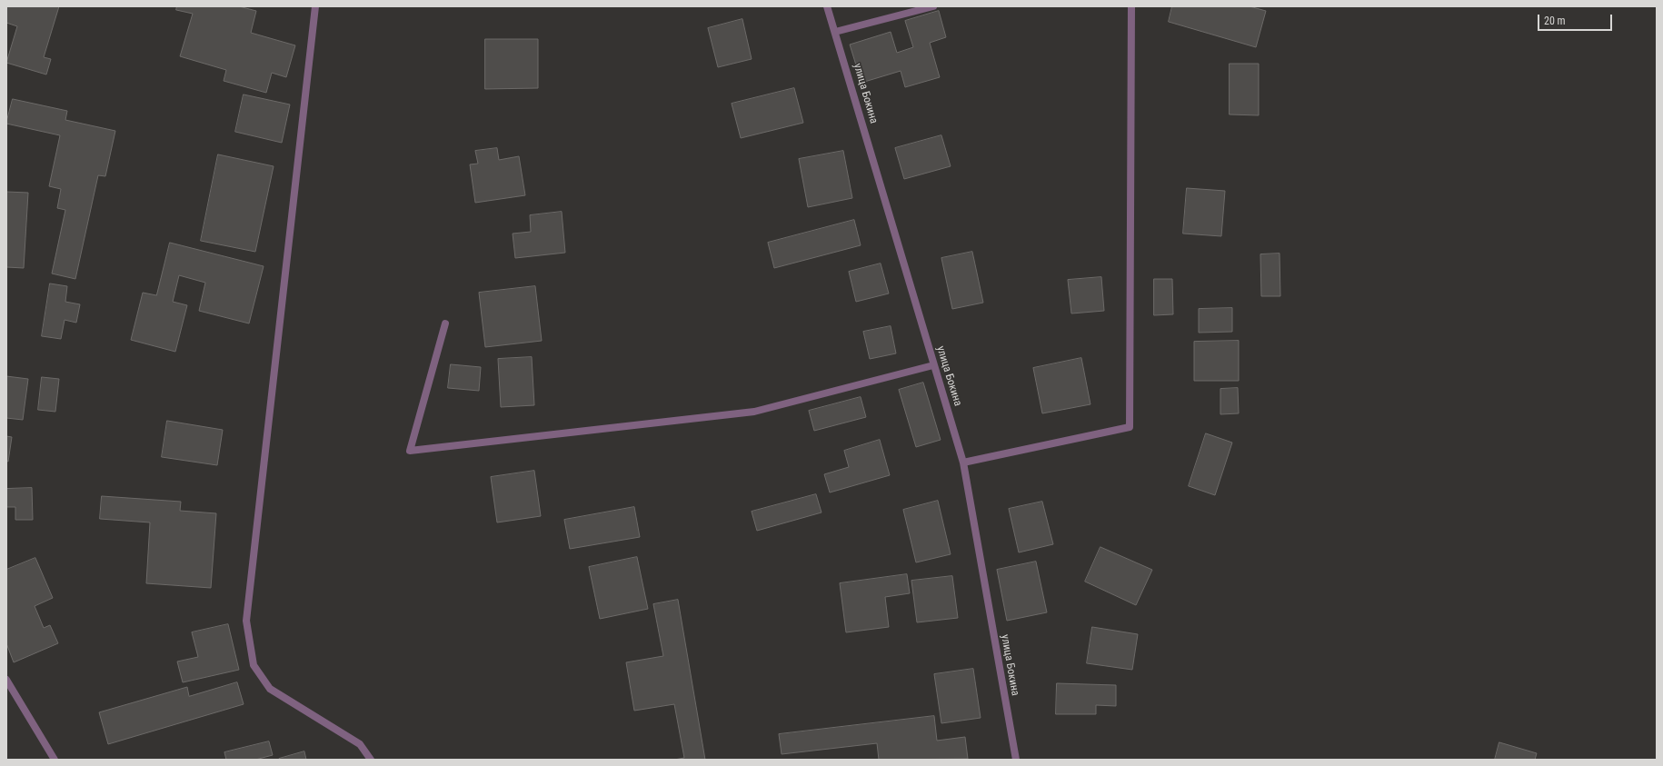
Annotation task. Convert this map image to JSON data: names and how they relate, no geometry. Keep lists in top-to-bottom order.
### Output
{
  "streets": {
    "street": ["улица Бокина"]
  },
  "scale_bar": "20 m"
}
